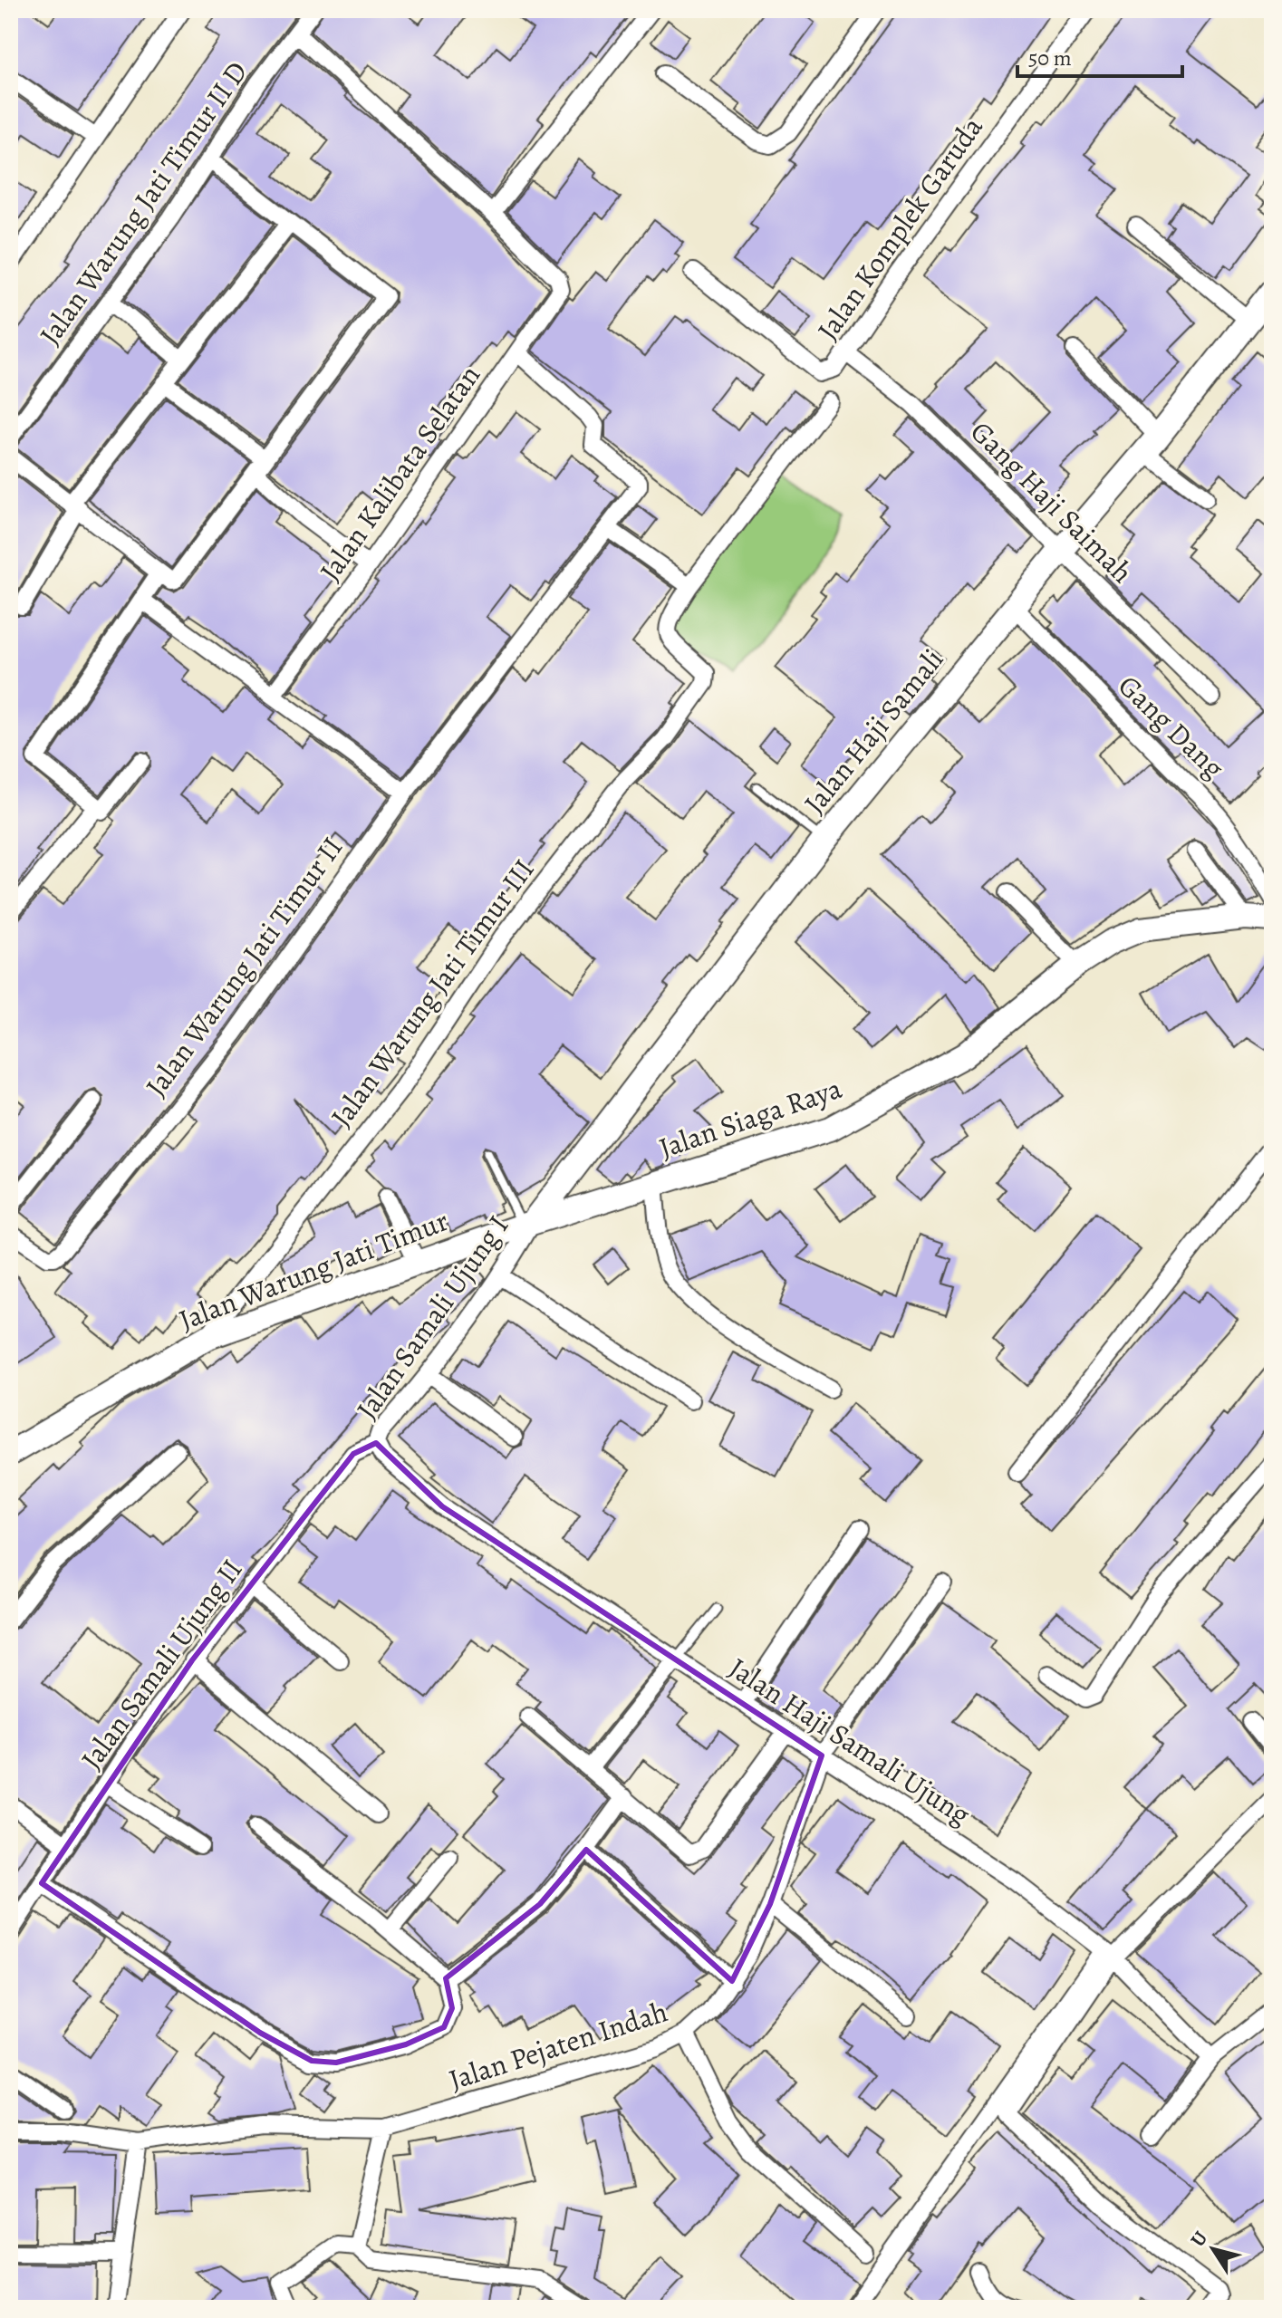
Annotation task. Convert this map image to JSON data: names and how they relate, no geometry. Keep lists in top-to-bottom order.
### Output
{
  "streets": {
    "main road": ["Jalan Haji Samali", "Jalan Siaga Raya", "Jalan Warung Jati Timur"],
    "street": [
      "Jalan Warung Jati Timur II D",
      "Jalan Komplek Garuda",
      "Jalan Kalibata Selatan",
      "Gang Haji Saimah",
      "Gang Dang",
      "Jalan Warung Jati Timur II",
      "Jalan Warung Jati Timur III",
      "Jalan Samali Ujung I",
      "Jalan Samali Ujung II",
      "Jalan Haji Samali Ujung",
      "Jalan Pejaten Indah"
    ]
  },
  "crossings": [
    ["Jalan Komplek Garuda", "Gang Haji Saimah"],
    ["Gang Haji Saimah", "Jalan Haji Samali"],
    ["Gang Dang", "Jalan Haji Samali"],
    ["Jalan Haji Samali", "Jalan Siaga Raya"],
    ["Jalan Haji Samali", "Jalan Warung Jati Timur"],
    ["Jalan Haji Samali", "Jalan Samali Ujung I"],
    ["Jalan Warung Jati Timur III", "Jalan Warung Jati Timur"],
    ["Jalan Siaga Raya", "Jalan Warung Jati Timur"],
    ["Jalan Siaga Raya", "Jalan Samali Ujung I"],
    ["Jalan Warung Jati Timur", "Jalan Samali Ujung I"],
    ["Jalan Samali Ujung I", "Jalan Samali Ujung II"],
    ["Jalan Samali Ujung I", "Jalan Haji Samali Ujung"],
    ["Jalan Samali Ujung II", "Jalan Haji Samali Ujung"],
    ["Jalan Haji Samali Ujung", "Jalan Pejaten Indah"]
  ],
  "scale_bar": "50 m",
  "north": "top left"
}
